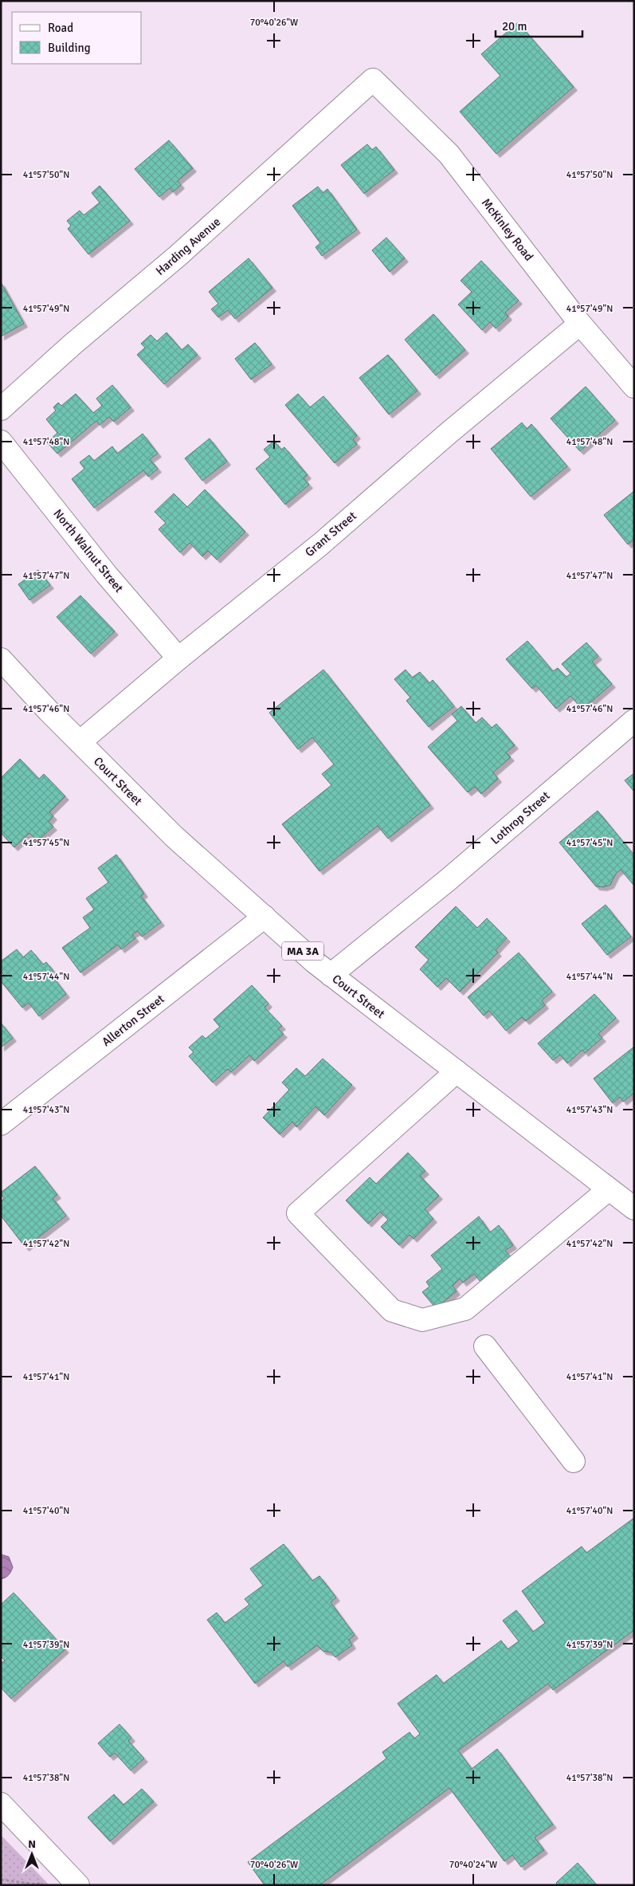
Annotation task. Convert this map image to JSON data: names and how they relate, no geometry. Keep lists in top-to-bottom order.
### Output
{
  "streets": {
    "street": [
      "McKinley Road",
      "Harding Avenue",
      "Grant Street",
      "North Walnut Street",
      "Court Street",
      "Lothrop Street",
      "MA 3A",
      "Allerton Street"
    ]
  },
  "crossings": [
    ["McKinley Road", "Harding Avenue"],
    ["McKinley Road", "Grant Street"],
    ["Grant Street", "North Walnut Street"],
    ["Grant Street", "Court Street"],
    ["Court Street", "Lothrop Street"],
    ["Court Street", "Allerton Street"]
  ],
  "legend": ["Road", "Building"],
  "scale_bar": "20 m",
  "north": "top",
  "coordinates": [
    "70°40'26\"W",
    "41°57'50\"N",
    "41°57'49\"N",
    "41°57'48\"N",
    "41°57'47\"N",
    "41°57'46\"N",
    "41°57'45\"N",
    "41°57'44\"N",
    "41°57'43\"N",
    "41°57'42\"N",
    "41°57'41\"N",
    "41°57'40\"N",
    "41°57'39\"N",
    "41°57'38\"N",
    "70°40'24\"W"
  ]
}
